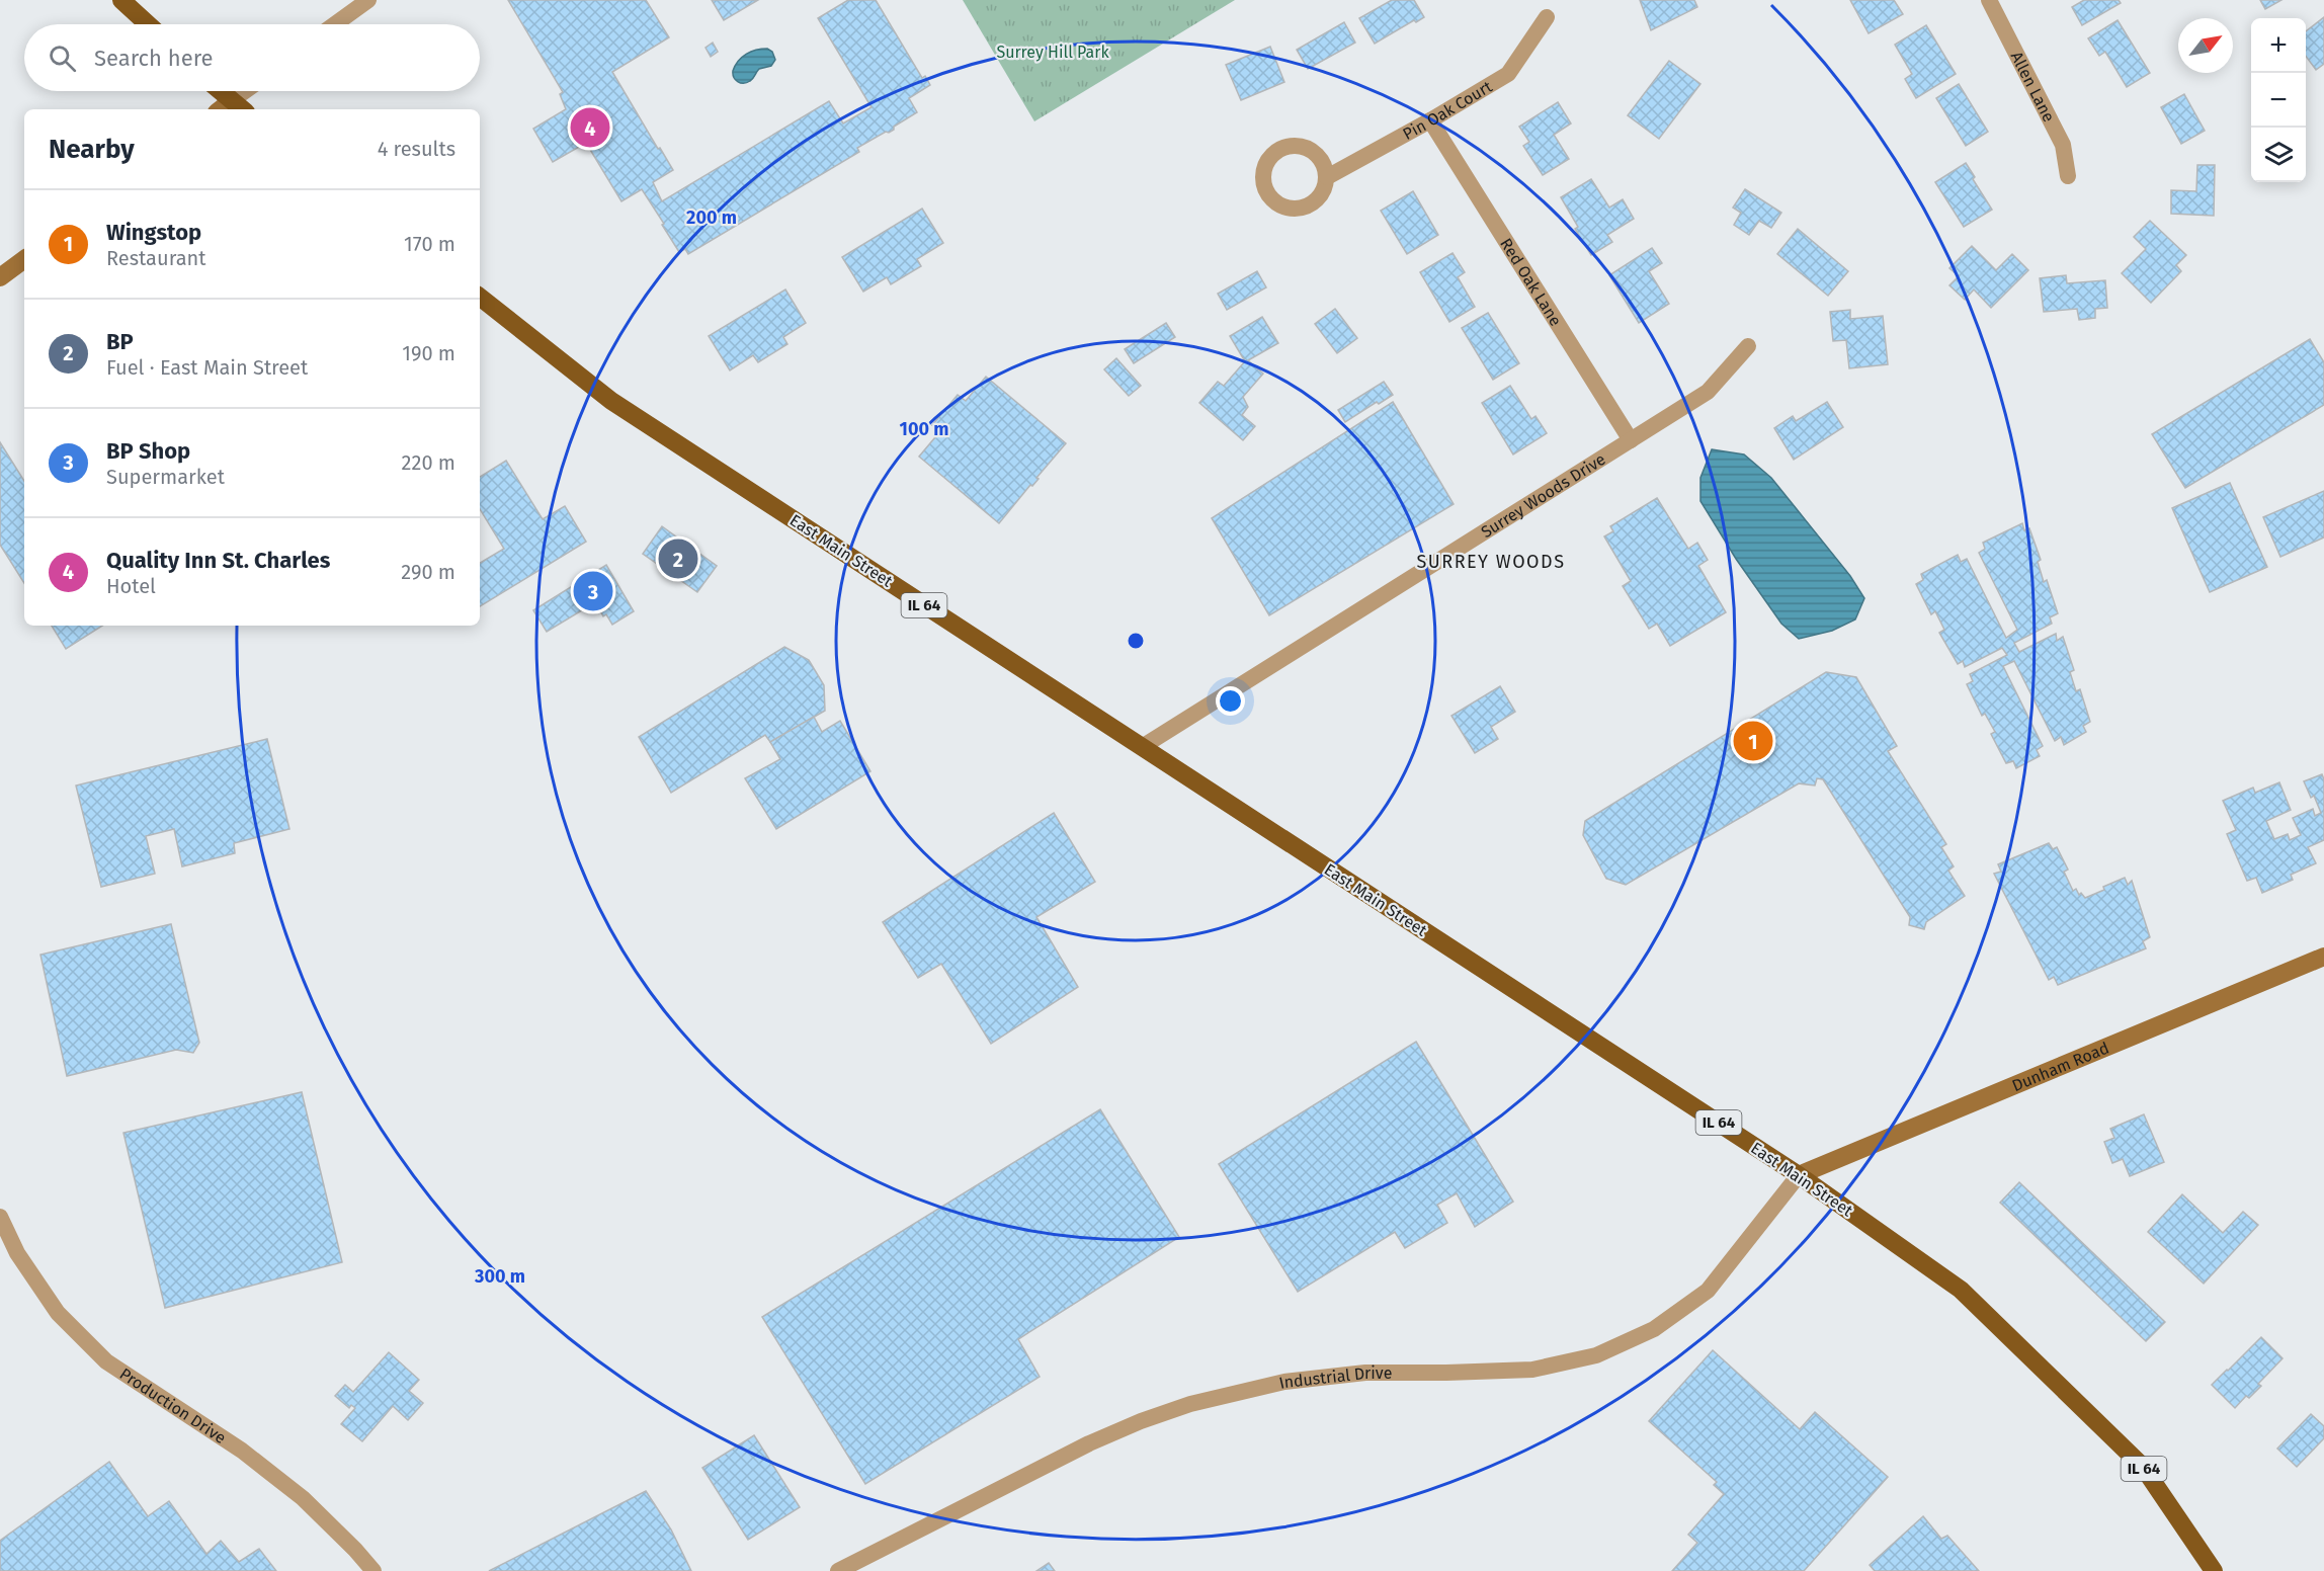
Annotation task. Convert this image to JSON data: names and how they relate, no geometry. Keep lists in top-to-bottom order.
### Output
{
  "streets": {
    "main road": ["East Main Street", "IL 64"],
    "street": [
      "Allen Lane",
      "Pin Oak Court",
      "Red Oak Lane",
      "Surrey Woods Drive",
      "Dunham Road",
      "Industrial Drive",
      "Production Drive"
    ]
  },
  "crossings": [
    ["Pin Oak Court", "Red Oak Lane"],
    ["Red Oak Lane", "Surrey Woods Drive"],
    ["Surrey Woods Drive", "East Main Street"],
    ["East Main Street", "Dunham Road"],
    ["East Main Street", "Industrial Drive"],
    ["Dunham Road", "Industrial Drive"]
  ],
  "districts": ["SURREY WOODS"],
  "parks": ["Surrey Hill Park"],
  "north": "top right",
  "page": {
    "map_buttons": ["+", "−"],
    "search": "Search here",
    "pins": [
      "4",
      "2",
      "3",
      "1"
    ],
    "heading": ["Nearby", "4 results"],
    "list": [
      {
        "mark": "1",
        "name": "Wingstop",
        "note": "Restaurant",
        "value": "170 m"
      },
      {
        "mark": "2",
        "name": "BP",
        "note": "Fuel · East Main Street",
        "value": "190 m"
      },
      {
        "mark": "3",
        "name": "BP Shop",
        "note": "Supermarket",
        "value": "220 m"
      },
      {
        "mark": "4",
        "name": "Quality Inn St. Charles",
        "note": "Hotel",
        "value": "290 m"
      }
    ]
  },
  "rings": ["200 m", "100 m", "300 m"]
}
